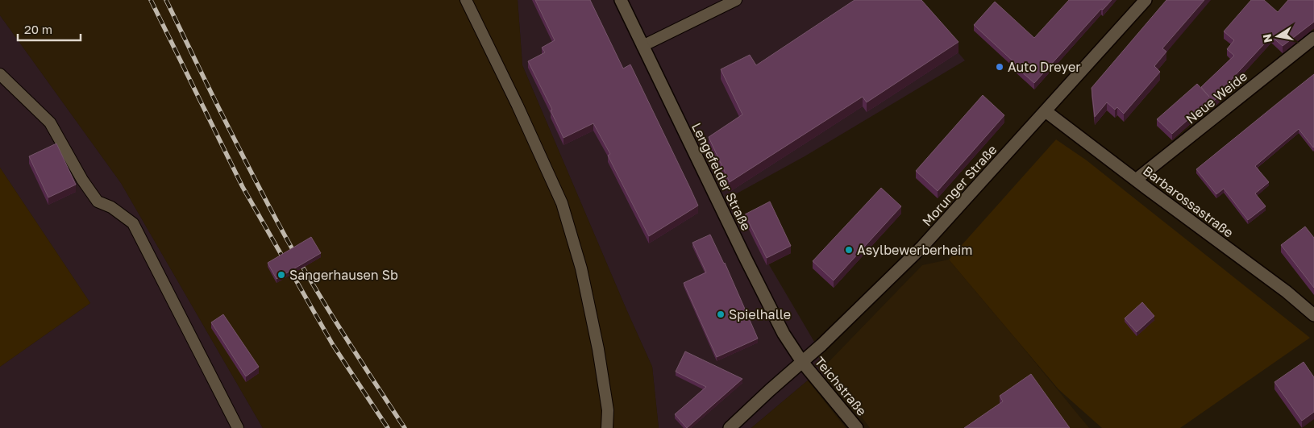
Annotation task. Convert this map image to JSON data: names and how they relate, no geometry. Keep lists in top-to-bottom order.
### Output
{
  "streets": {
    "street": [
      "Neue Weide",
      "Lengefelder Straße",
      "Morunger Straße",
      "Barbarossastraße",
      "Teichstraße"
    ]
  },
  "crossings": [
    ["Neue Weide", "Barbarossastraße"],
    ["Lengefelder Straße", "Morunger Straße"],
    ["Lengefelder Straße", "Teichstraße"],
    ["Morunger Straße", "Barbarossastraße"],
    ["Morunger Straße", "Teichstraße"]
  ],
  "places": [
    "Auto Dreyer",
    "Asylbewerberheim",
    "Sangerhausen Sb",
    "Spielhalle"
  ],
  "scale_bar": "20 m",
  "north": "left"
}
